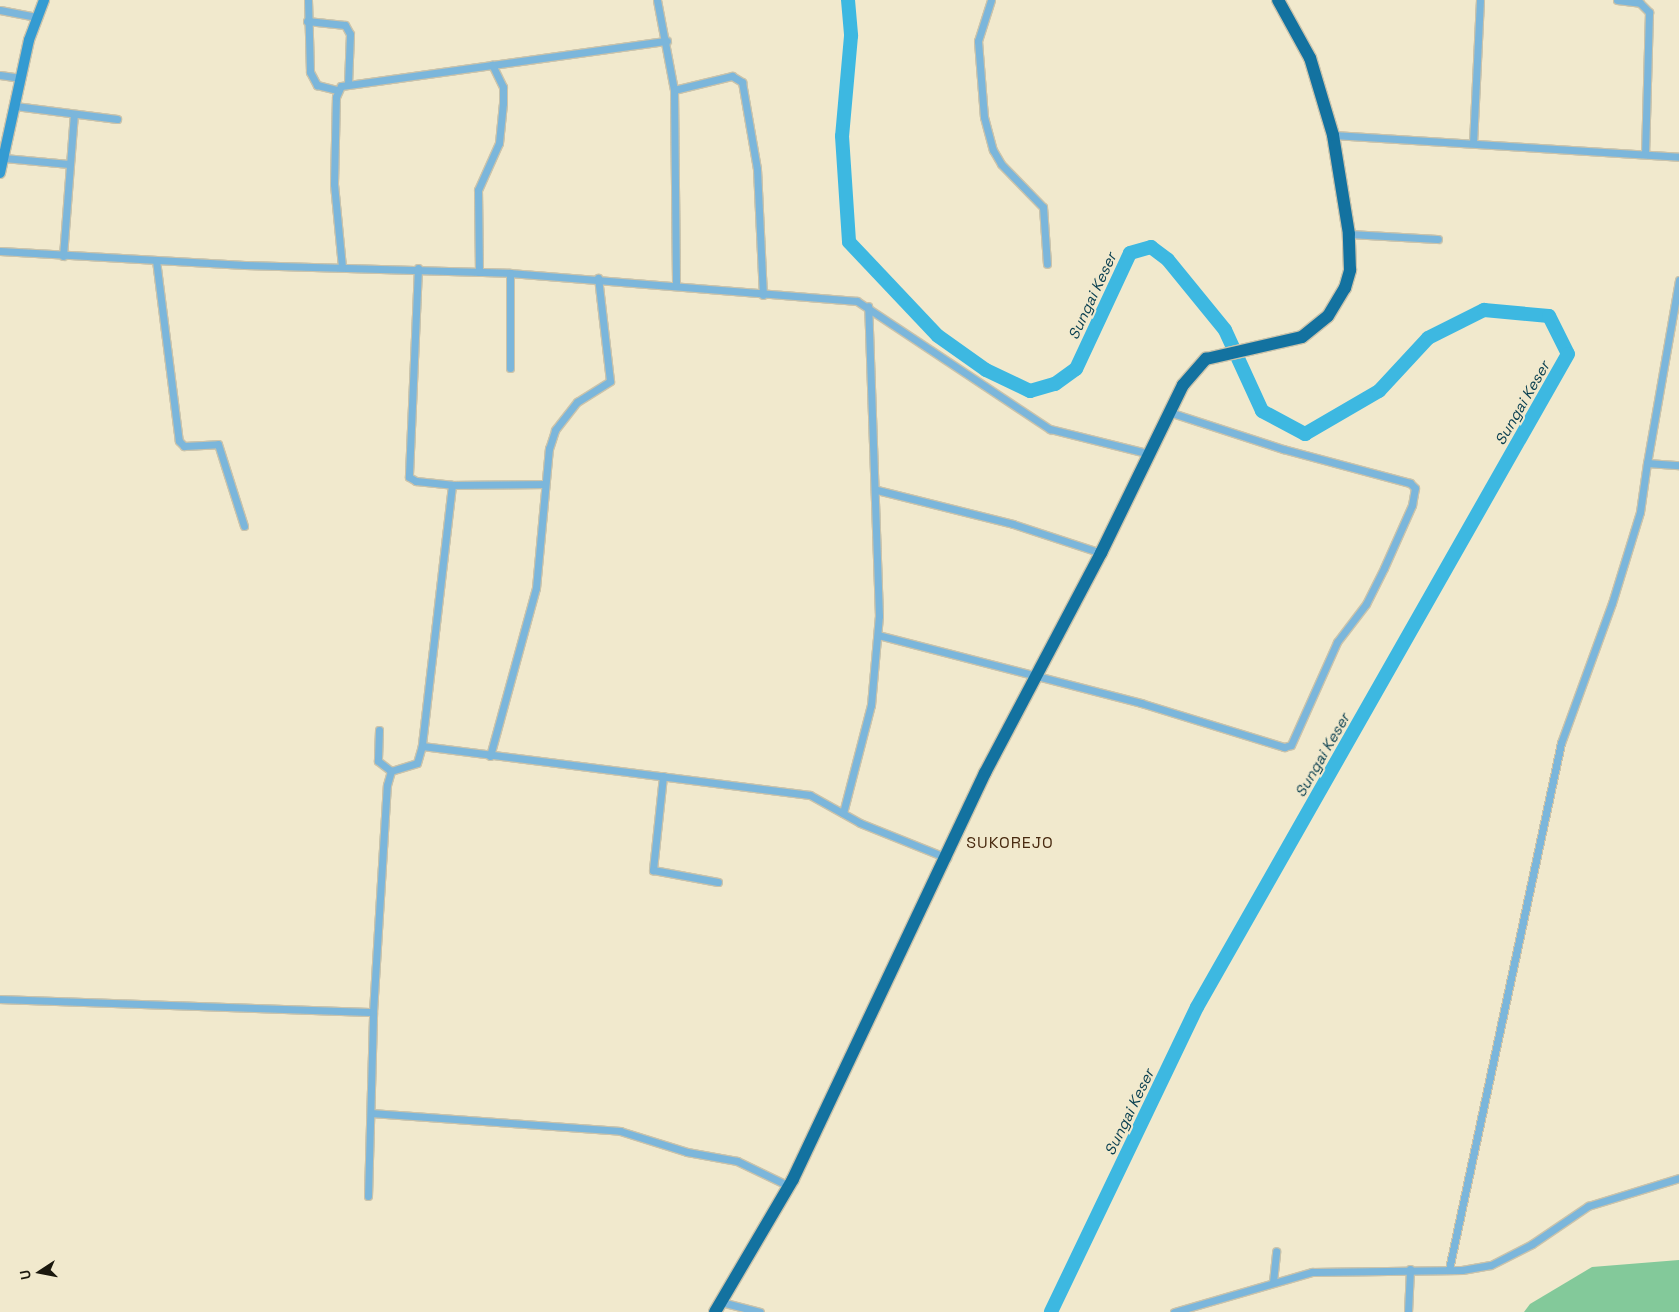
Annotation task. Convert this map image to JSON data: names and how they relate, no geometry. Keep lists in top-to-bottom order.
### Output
{
  "districts": ["SUKOREJO"],
  "water": ["Sungai Keser"],
  "north": "left"
}
